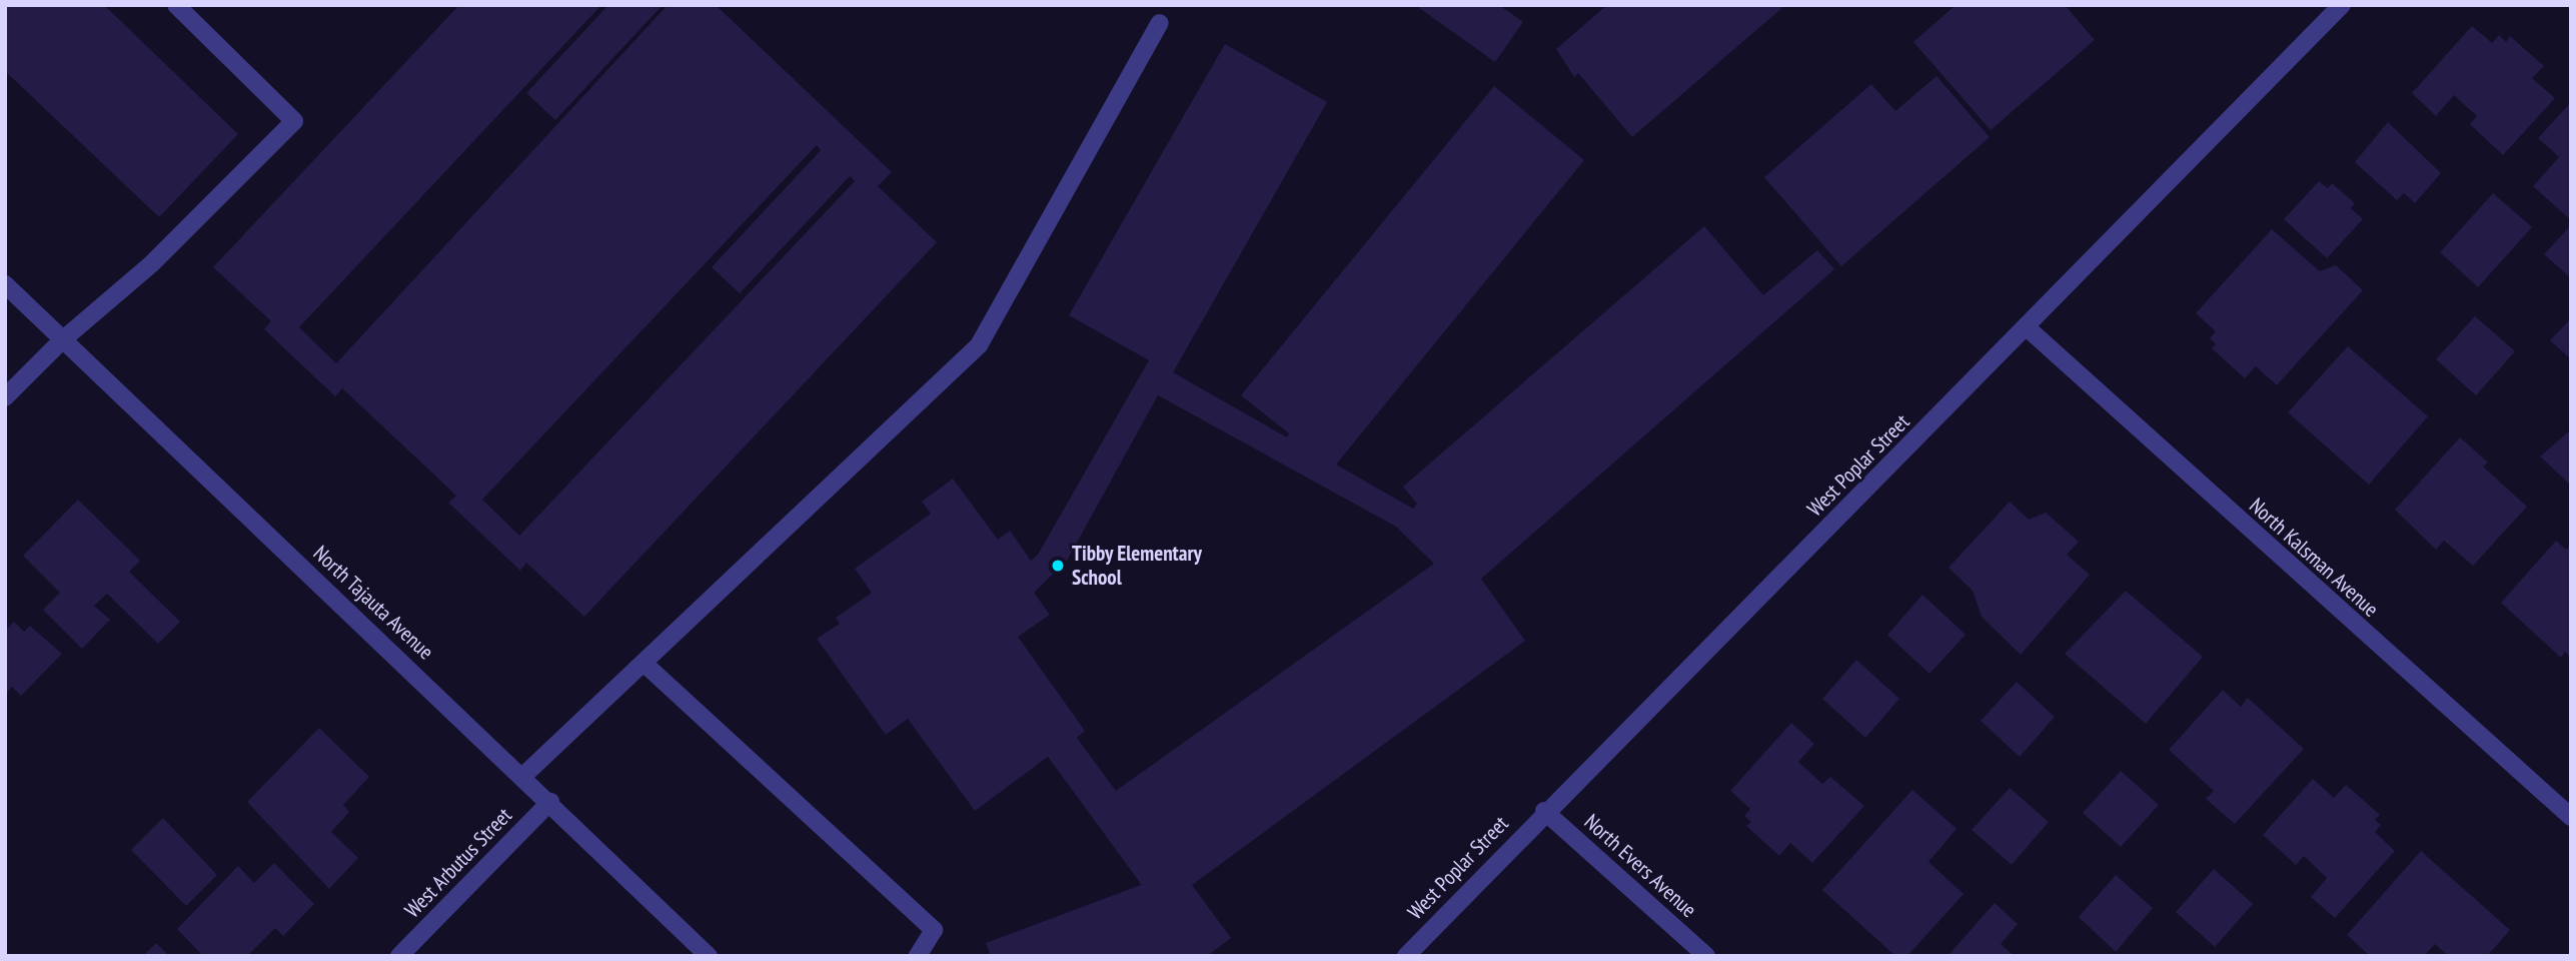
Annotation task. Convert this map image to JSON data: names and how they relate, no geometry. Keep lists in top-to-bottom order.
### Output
{
  "streets": {
    "street": [
      "West Poplar Street",
      "North Kalsman Avenue",
      "North Tajauta Avenue",
      "West Arbutus Street",
      "North Evers Avenue"
    ]
  },
  "crossings": [
    ["West Poplar Street", "North Kalsman Avenue"],
    ["West Poplar Street", "North Evers Avenue"],
    ["North Tajauta Avenue", "West Arbutus Street"]
  ],
  "places": ["Tibby Elementary School"]
}
